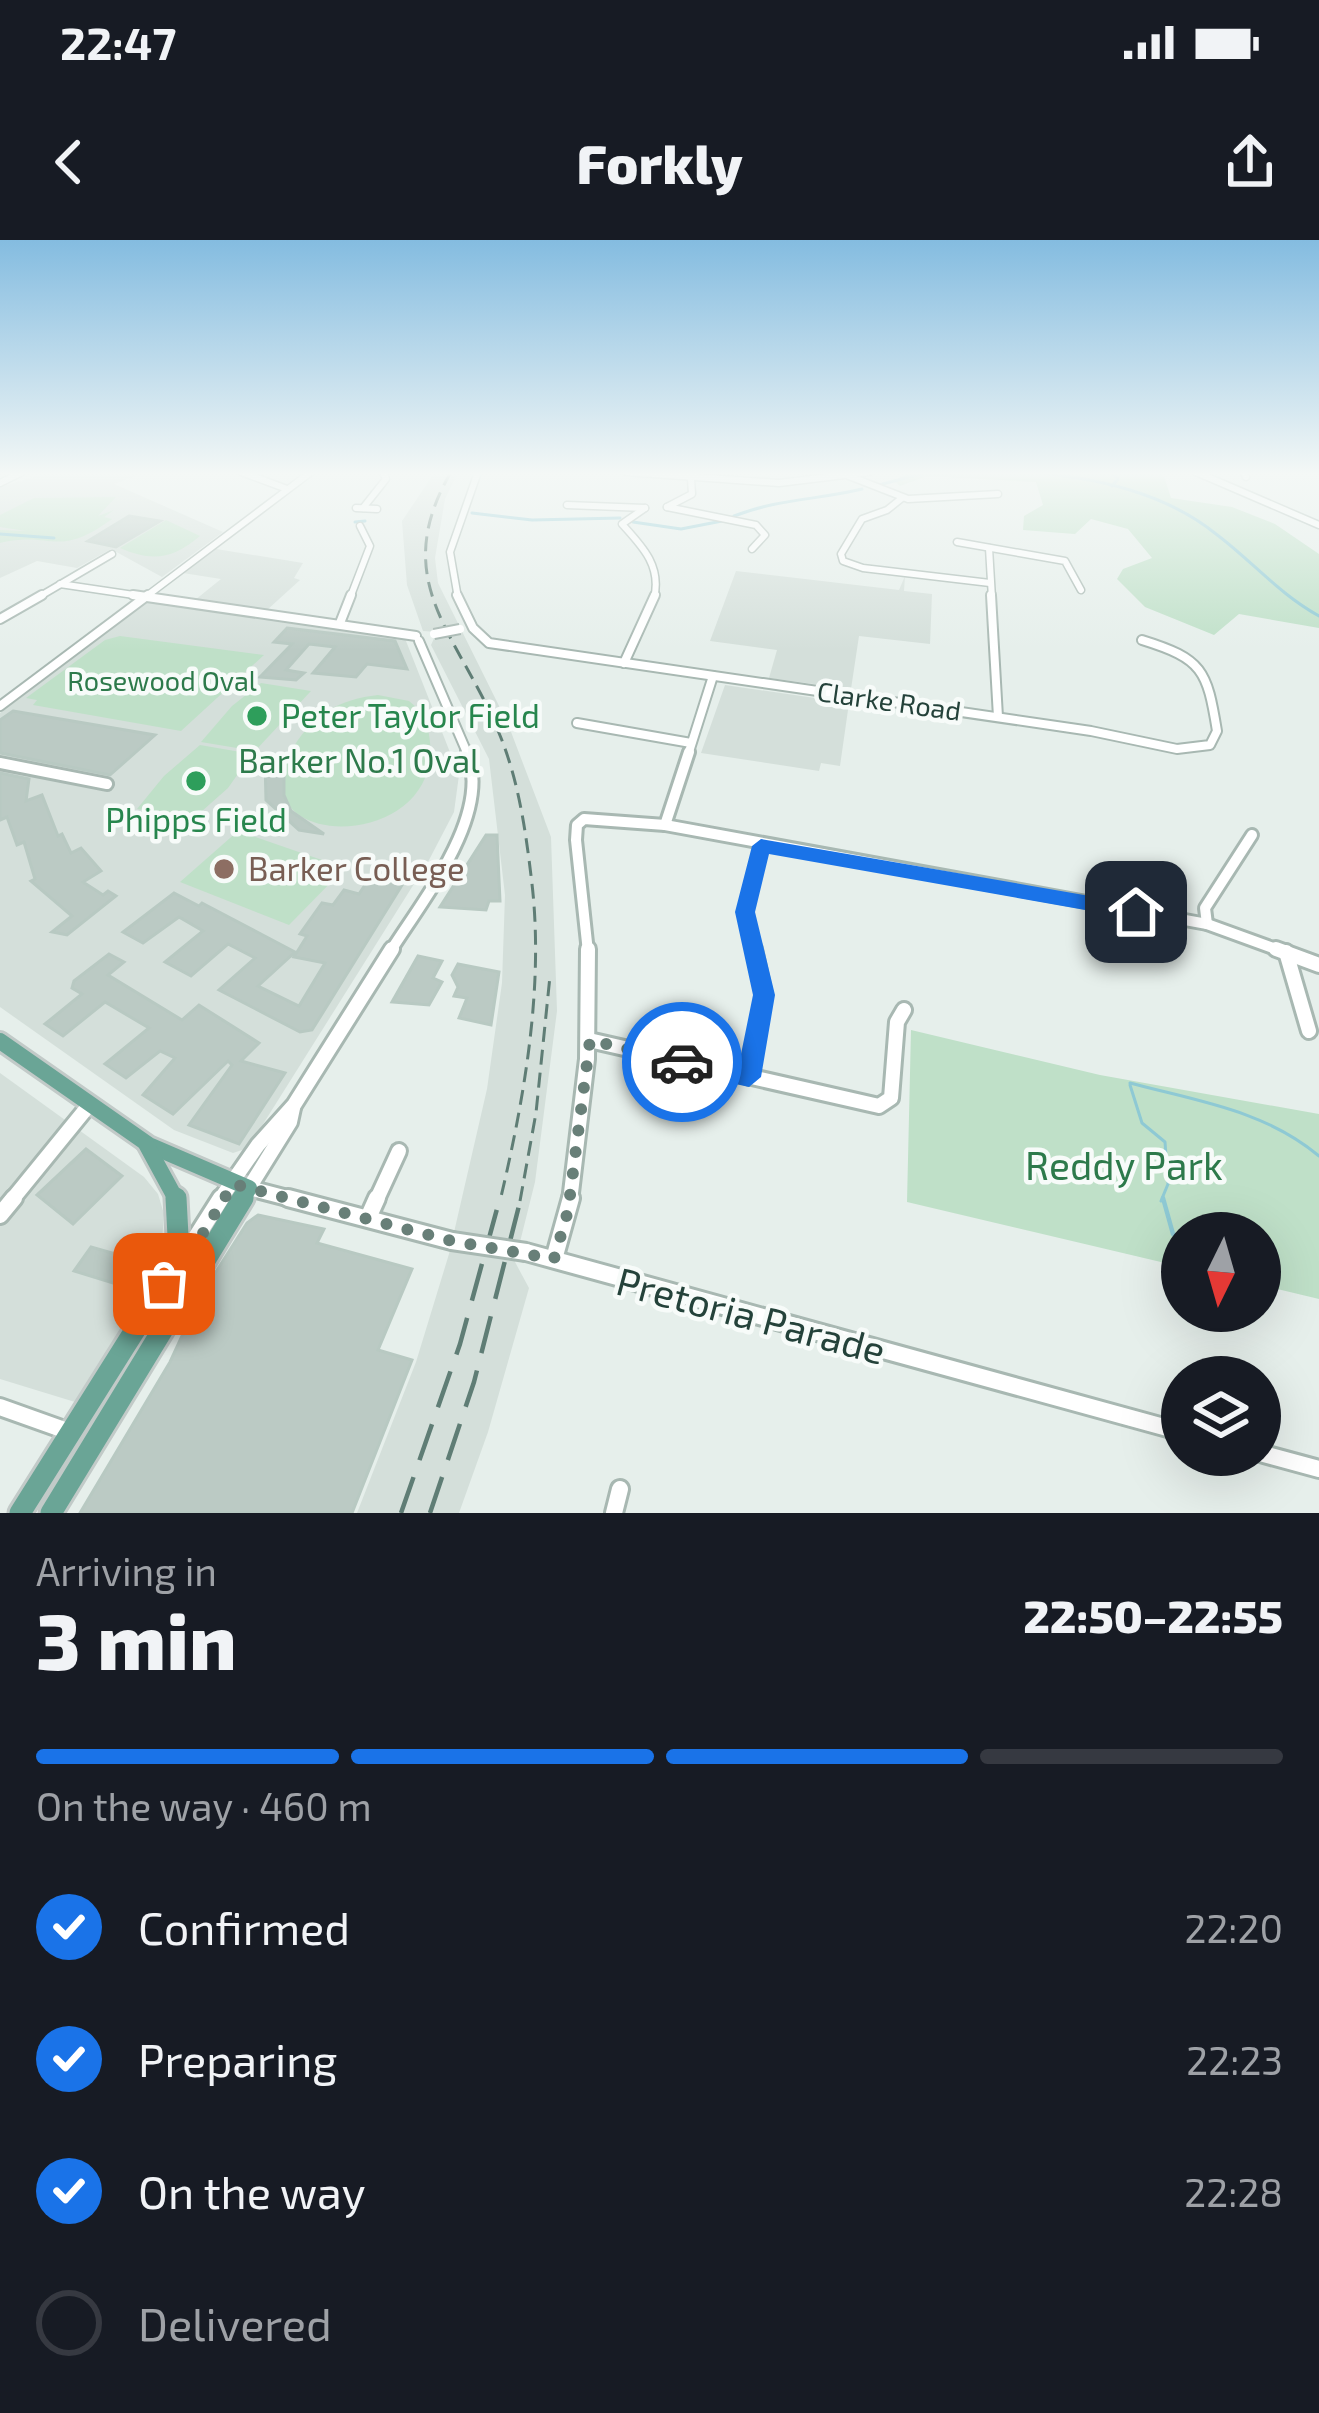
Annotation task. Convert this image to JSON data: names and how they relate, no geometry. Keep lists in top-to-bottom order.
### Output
{
  "streets": {
    "street": ["Clarke Road", "Pretoria Parade"]
  },
  "parks": ["Rosewood Oval", "Barker No.1 Oval", "Reddy Park"],
  "places": ["Peter Taylor Field", "Phipps Field", "Barker College"],
  "north": "bottom",
  "page": {
    "status": "22:47",
    "header": "Forkly",
    "heading": ["3 min", "Arriving in", "22:50–22:55"],
    "bar": "On the way · 460 m",
    "list": [
      ["Confirmed", "22:20"],
      ["Preparing", "22:23"],
      ["On the way", "22:28"],
      "Delivered"
    ]
  }
}
